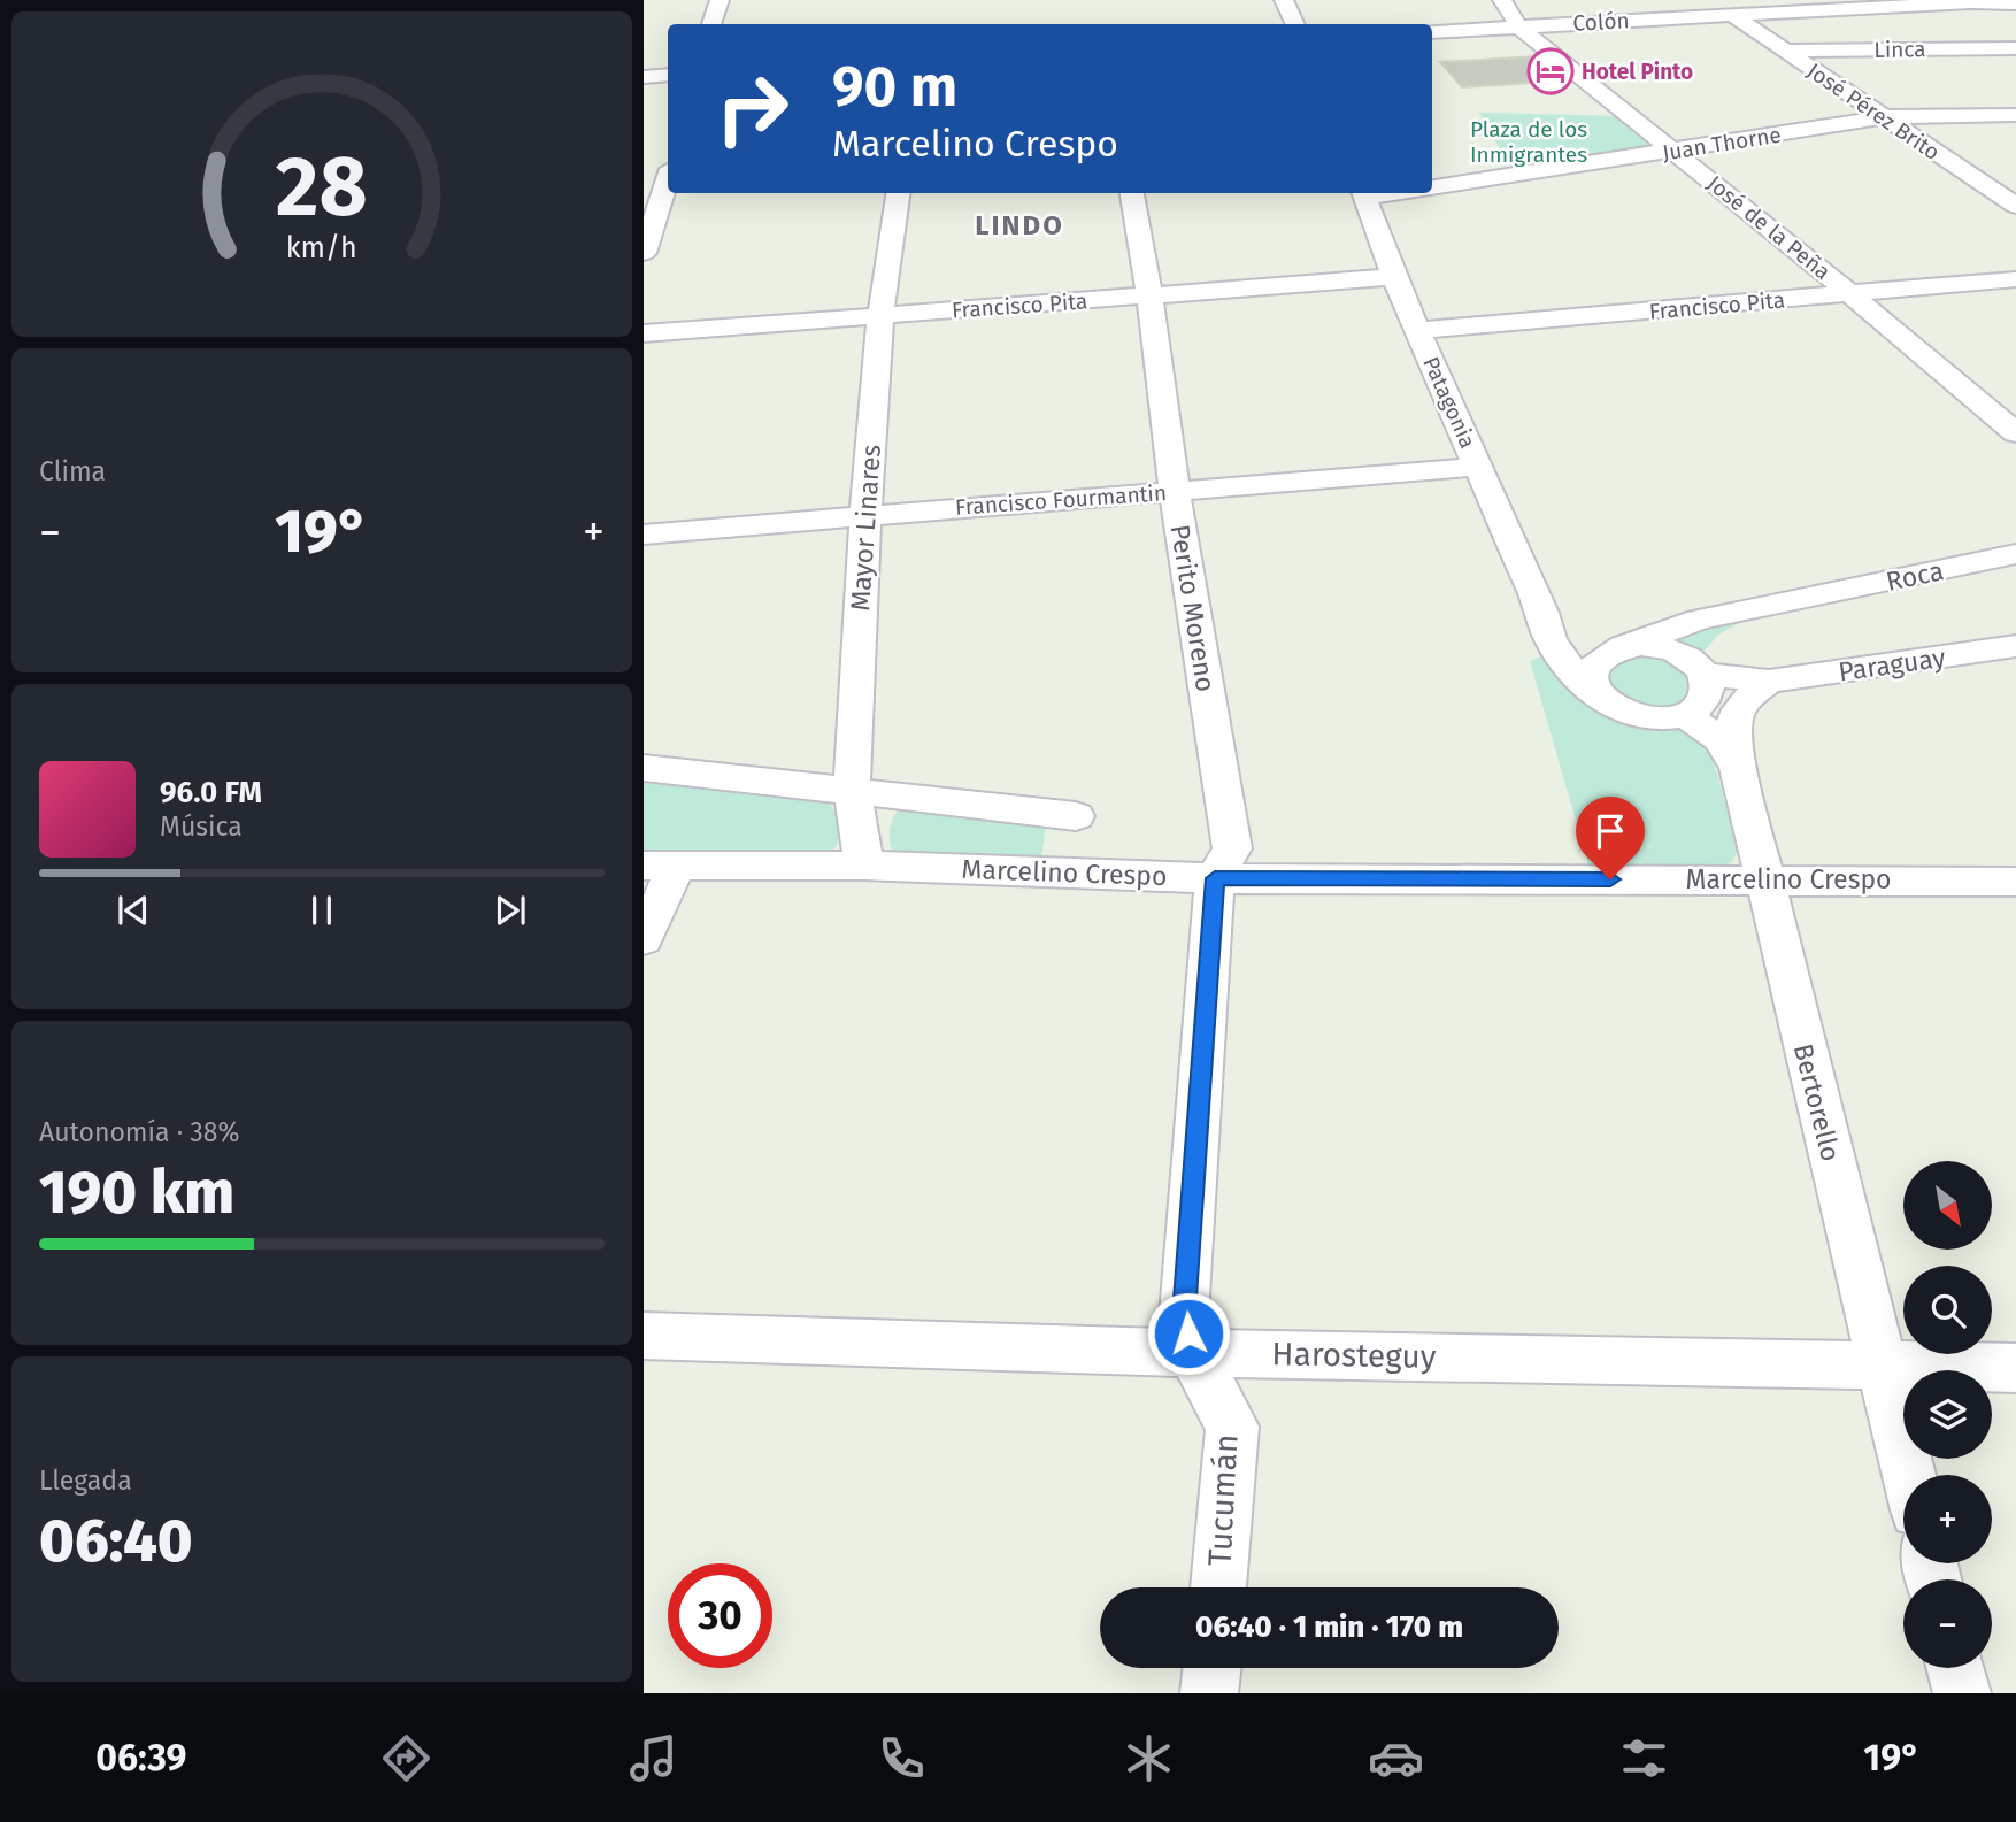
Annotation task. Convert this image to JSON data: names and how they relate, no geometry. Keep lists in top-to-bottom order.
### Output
{
  "streets": {
    "street": [
      "Colón",
      "Linca",
      "José Pérez Brito",
      "Juan Thorne",
      "José de la Peña",
      "Francisco Pita",
      "Patagonia",
      "Francisco Fourmantin",
      "Mayor Linares",
      "Roca",
      "Perito Moreno",
      "Paraguay",
      "Marcelino Crespo",
      "Bertorello",
      "Harosteguy",
      "Tucumán"
    ]
  },
  "crossings": [
    ["Colón", "José Pérez Brito"],
    ["Colón", "José de la Peña"],
    ["Linca", "José Pérez Brito"],
    ["José Pérez Brito", "Juan Thorne"],
    ["Juan Thorne", "José de la Peña"],
    ["José de la Peña", "Francisco Pita"],
    ["Francisco Pita", "Patagonia"],
    ["Francisco Pita", "Mayor Linares"],
    ["Francisco Pita", "Perito Moreno"],
    ["Patagonia", "Francisco Fourmantin"],
    ["Patagonia", "Paraguay"],
    ["Patagonia", "Bertorello"],
    ["Francisco Fourmantin", "Mayor Linares"],
    ["Francisco Fourmantin", "Perito Moreno"],
    ["Mayor Linares", "Marcelino Crespo"],
    ["Perito Moreno", "Marcelino Crespo"],
    ["Perito Moreno", "Tucumán"],
    ["Paraguay", "Bertorello"],
    ["Marcelino Crespo", "Bertorello"],
    ["Marcelino Crespo", "Tucumán"],
    ["Bertorello", "Harosteguy"],
    ["Harosteguy", "Tucumán"]
  ],
  "districts": ["LINDO"],
  "parks": ["Plaza de los Inmigrantes"],
  "places": {
    "hotel": ["Hotel Pinto"]
  },
  "north": "bottom right",
  "page": {
    "turn": ["90 m", "Marcelino Crespo"],
    "tile": [
      "Clima",
      ["Autonomía · 38%", "190 km"],
      ["Llegada", "06:40"]
    ],
    "heat": ["−", "19°", "+"],
    "song": ["96.0 FM", "Música"],
    "map_buttons": ["+", "−"],
    "limit": "30",
    "trip": "06:40 · 1 min · 170 m",
    "tabs": ["06:39", "19°"],
    "gauge": ["28", "km/h"]
  }
}
